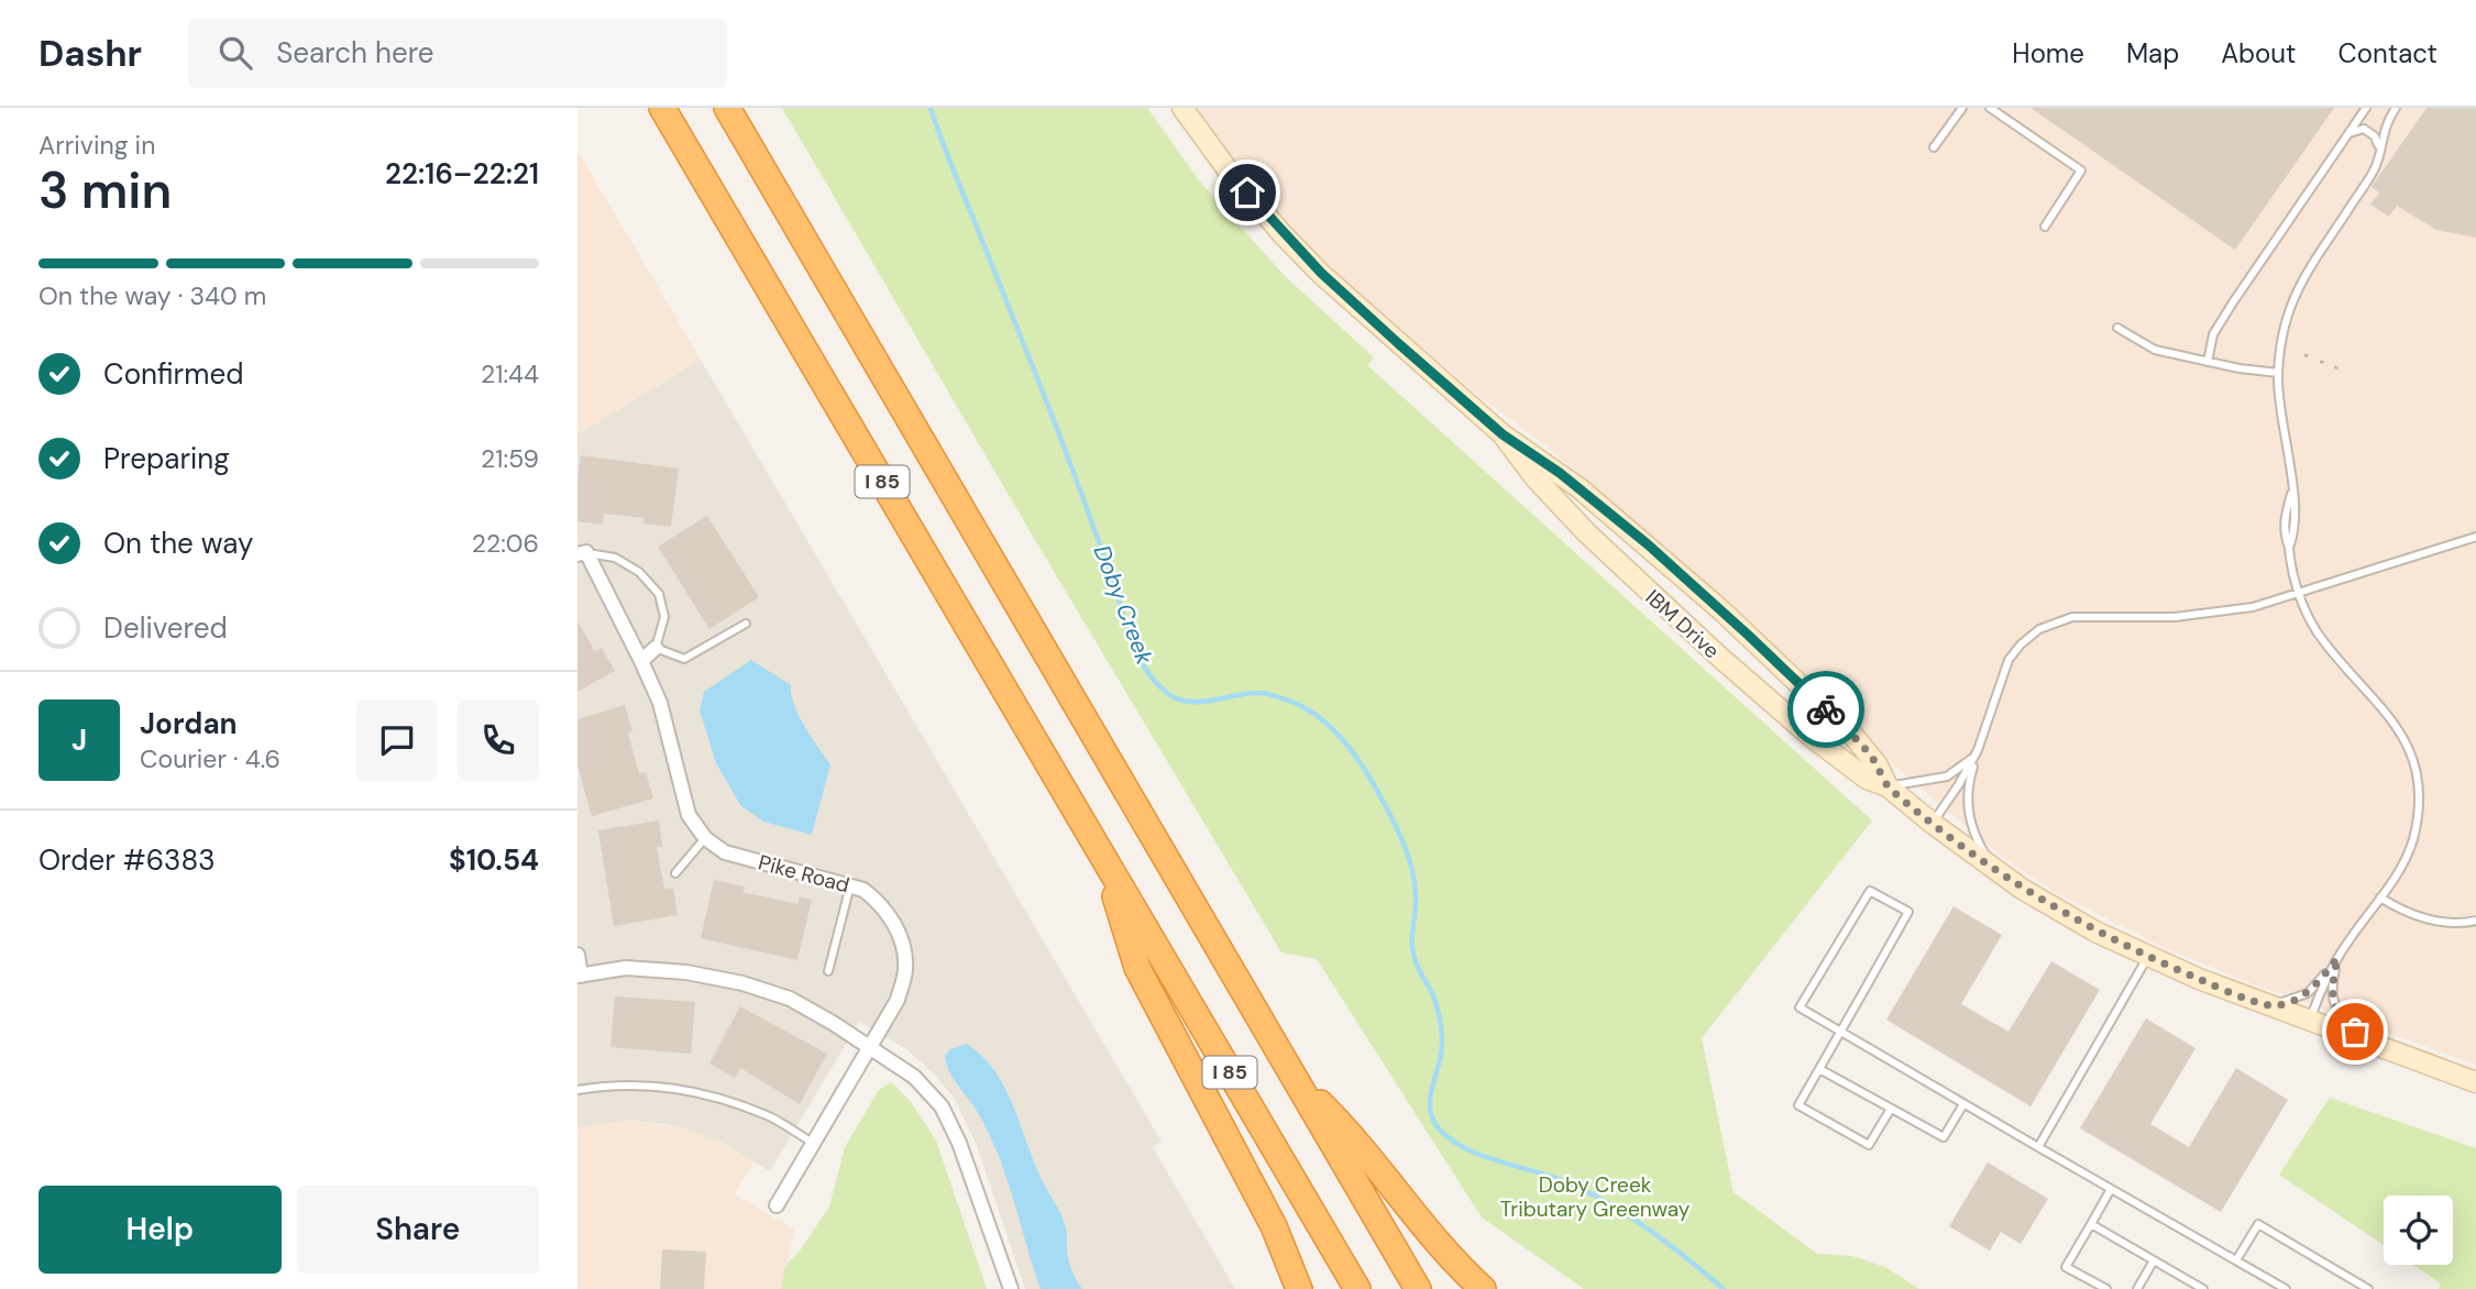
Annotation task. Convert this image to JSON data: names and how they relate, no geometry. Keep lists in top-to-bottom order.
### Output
{
  "streets": {
    "highway": ["I 85"],
    "street": ["IBM Drive", "Pike Road"]
  },
  "water": ["Doby Creek"],
  "parks": ["Doby Creek Tributary Greenway"],
  "page": {
    "header": "Dashr",
    "search": "Search here",
    "nav": [
      "Home",
      "Map",
      "About",
      "Contact"
    ],
    "heading": ["3 min", "Arriving in", "22:16–22:21"],
    "panel": [
      "Jordan",
      "Courier · 4.6",
      "Order #6383",
      "$10.54"
    ],
    "bar": "On the way · 340 m",
    "list": [
      ["Confirmed", "21:44"],
      ["Preparing", "21:59"],
      ["On the way", "22:06"],
      "Delivered"
    ],
    "round": "J",
    "buttons": ["Help", "Share"]
  }
}
